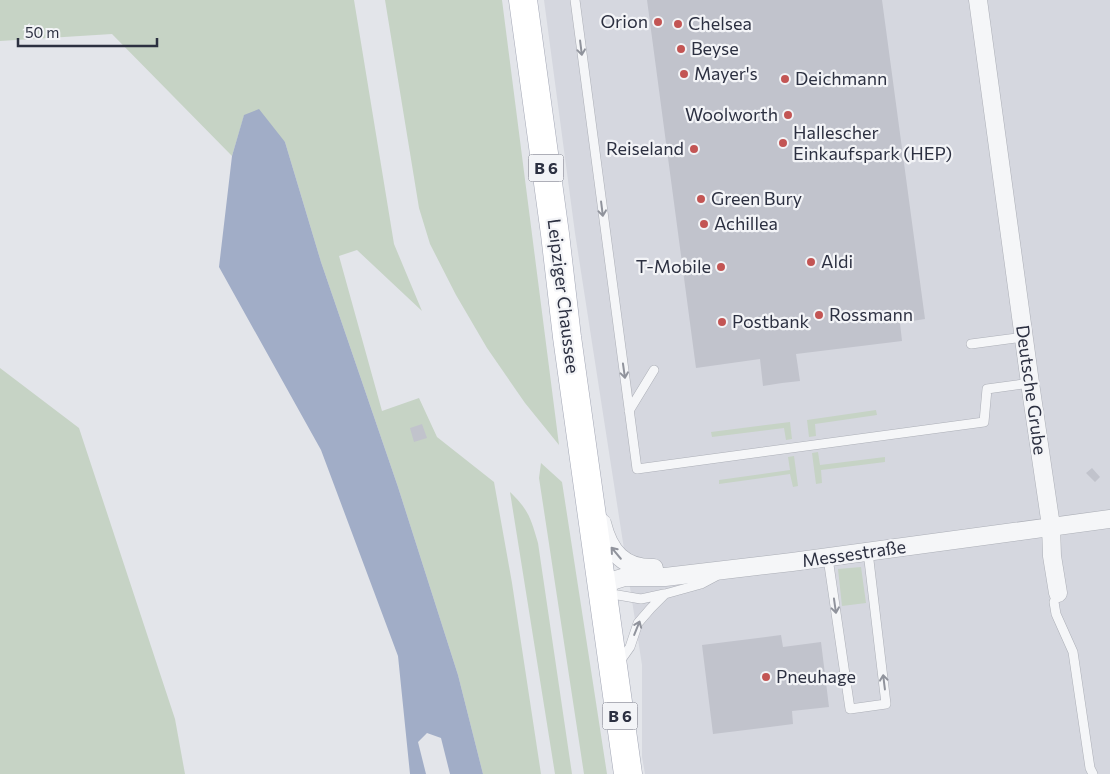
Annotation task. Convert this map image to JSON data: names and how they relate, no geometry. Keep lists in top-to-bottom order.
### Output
{
  "streets": {
    "main road": ["B 6", "Leipziger Chaussee"],
    "street": ["Deutsche Grube", "Messestraße"]
  },
  "crossings": [
    ["B 6", "Leipziger Chaussee"],
    ["B 6", "Messestraße"],
    ["Leipziger Chaussee", "Messestraße"],
    ["Deutsche Grube", "Messestraße"]
  ],
  "places": [
    "Orion",
    "Chelsea",
    "Beyse",
    "Mayer's",
    "Deichmann",
    "Woolworth",
    "Hallescher Einkaufspark (HEP)",
    "Reiseland",
    "Green Bury",
    "Achillea",
    "Aldi",
    "T-Mobile",
    "Rossmann",
    "Postbank",
    "Pneuhage"
  ],
  "scale_bar": "50 m"
}
